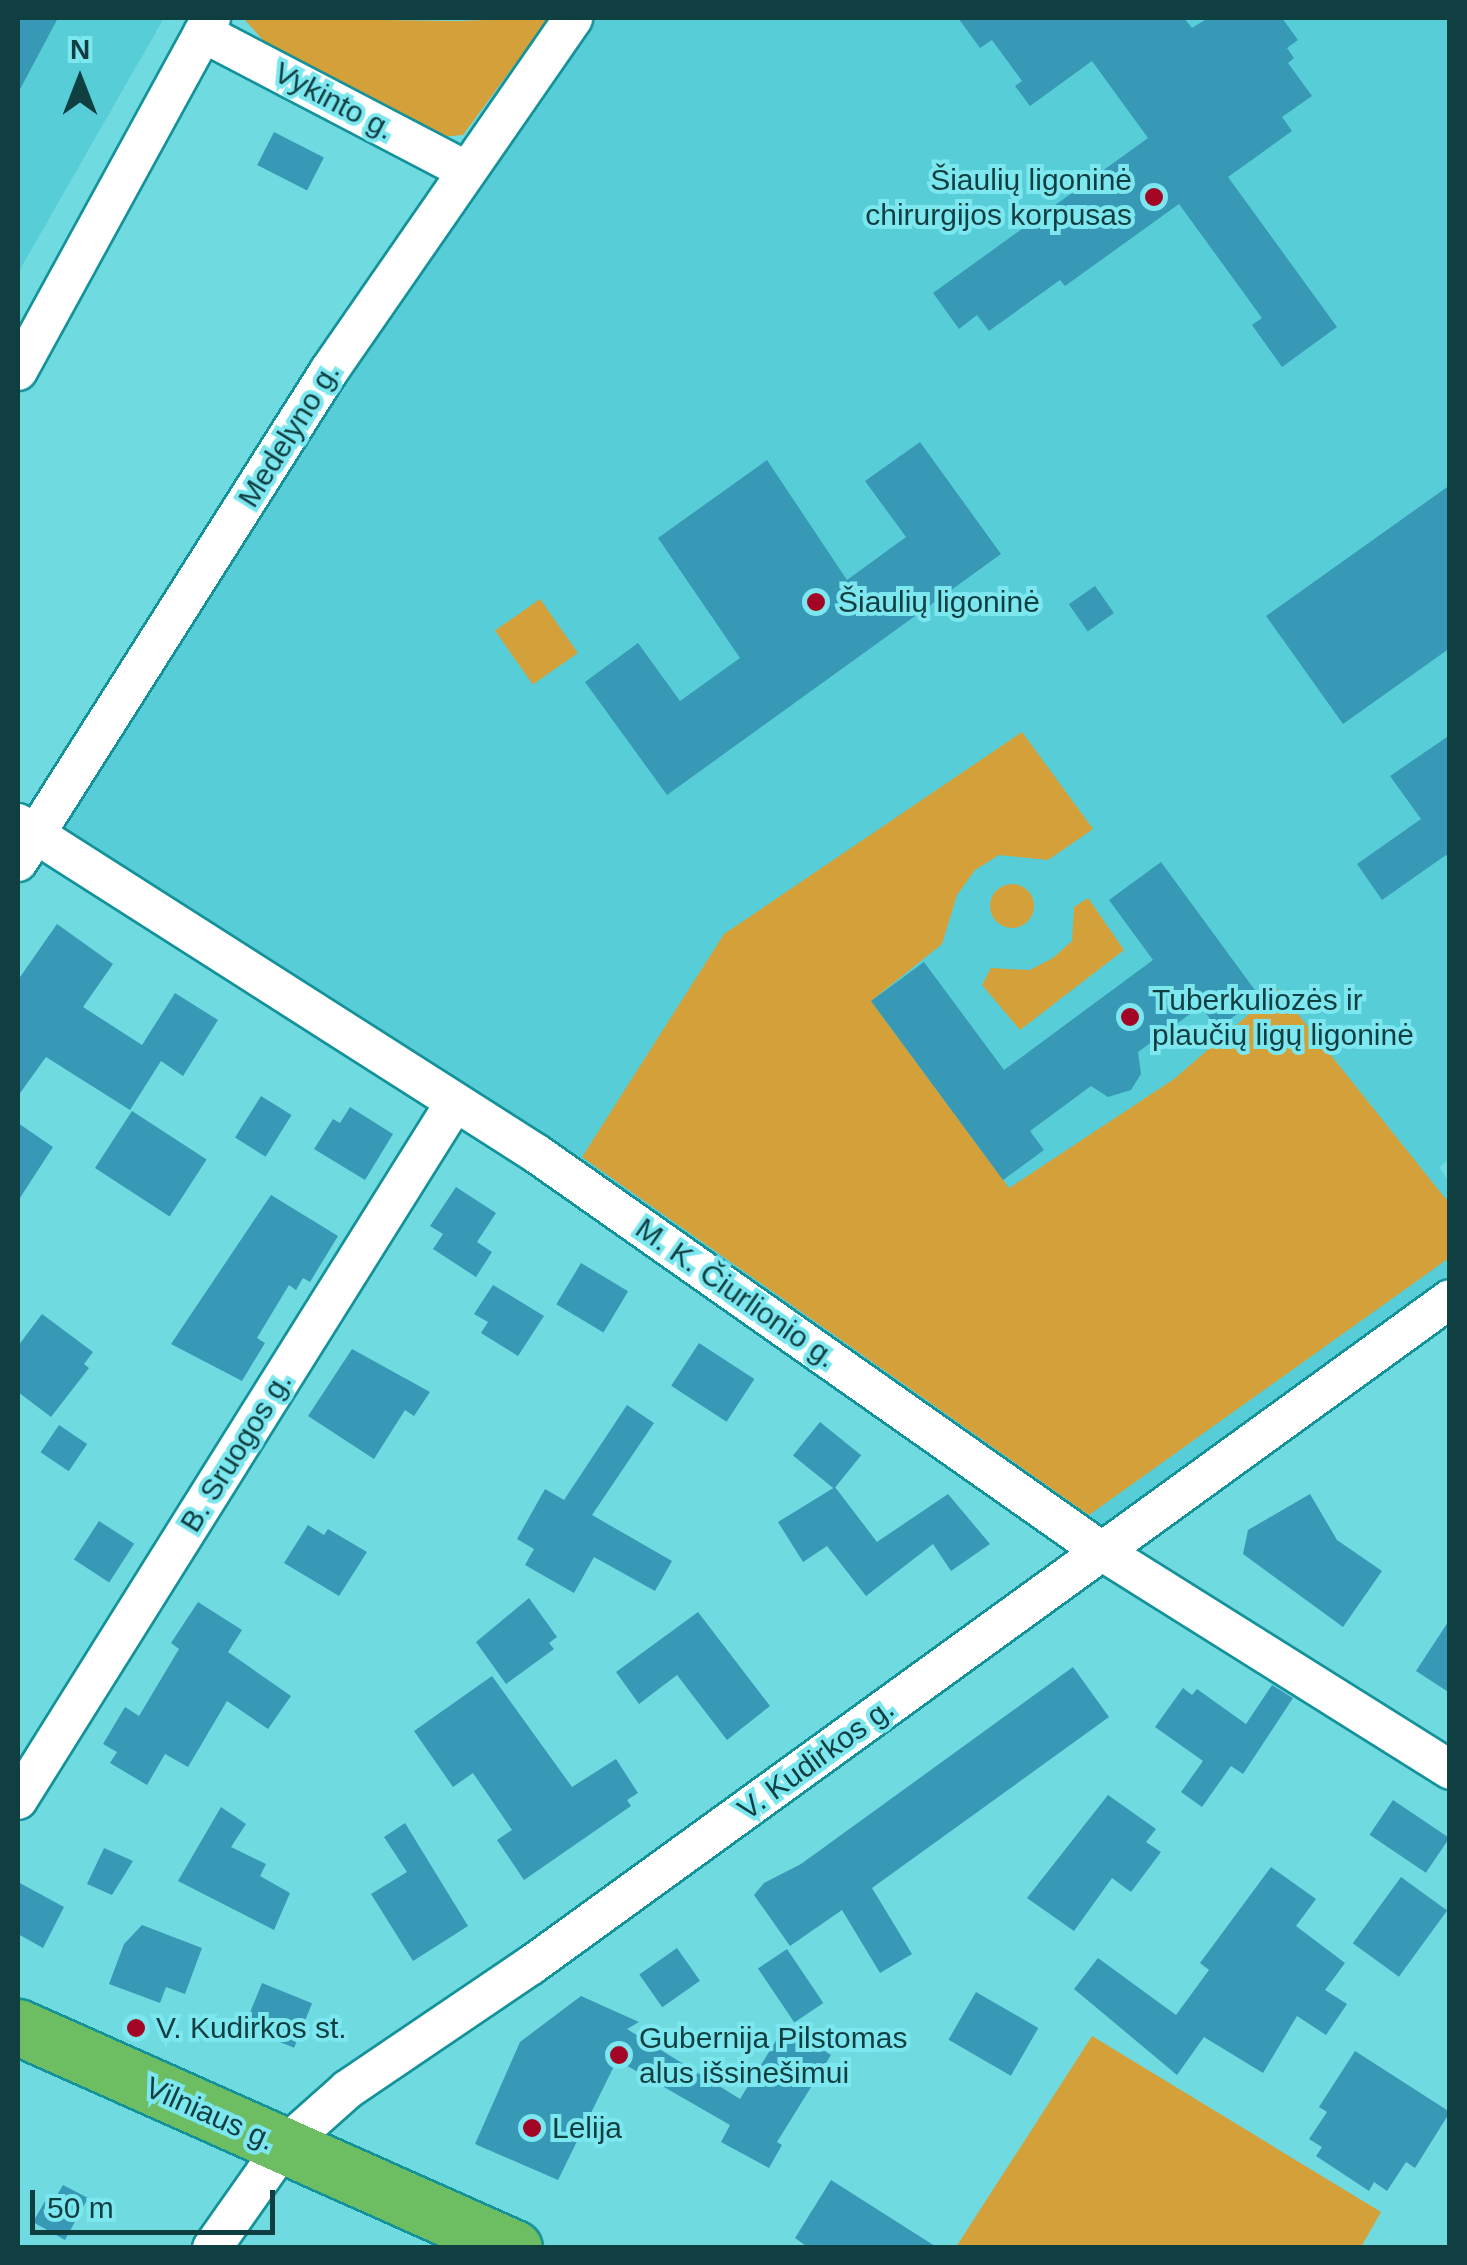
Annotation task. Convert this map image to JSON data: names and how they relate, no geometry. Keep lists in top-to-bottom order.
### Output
{
  "streets": {
    "highway": ["Vilniaus g."],
    "street": [
      "Vykinto g.",
      "Medelyno g.",
      "M. K. Čiurlionio g.",
      "B. Sruogos g.",
      "V. Kudirkos g."
    ]
  },
  "crossings": [
    ["Vykinto g.", "Medelyno g."],
    ["Medelyno g.", "M. K. Čiurlionio g."],
    ["M. K. Čiurlionio g.", "B. Sruogos g."],
    ["M. K. Čiurlionio g.", "V. Kudirkos g."],
    ["V. Kudirkos g.", "Vilniaus g."]
  ],
  "places": [
    "Šiaulių ligoninė chirurgijos korpusas",
    "Šiaulių ligoninė",
    "Tuberkuliozės ir plaučių ligų ligoninė",
    "V. Kudirkos st.",
    "Gubernija Pilstomas alus išsinešimui",
    "Lelija"
  ],
  "scale_bar": "50 m",
  "north": "top"
}
